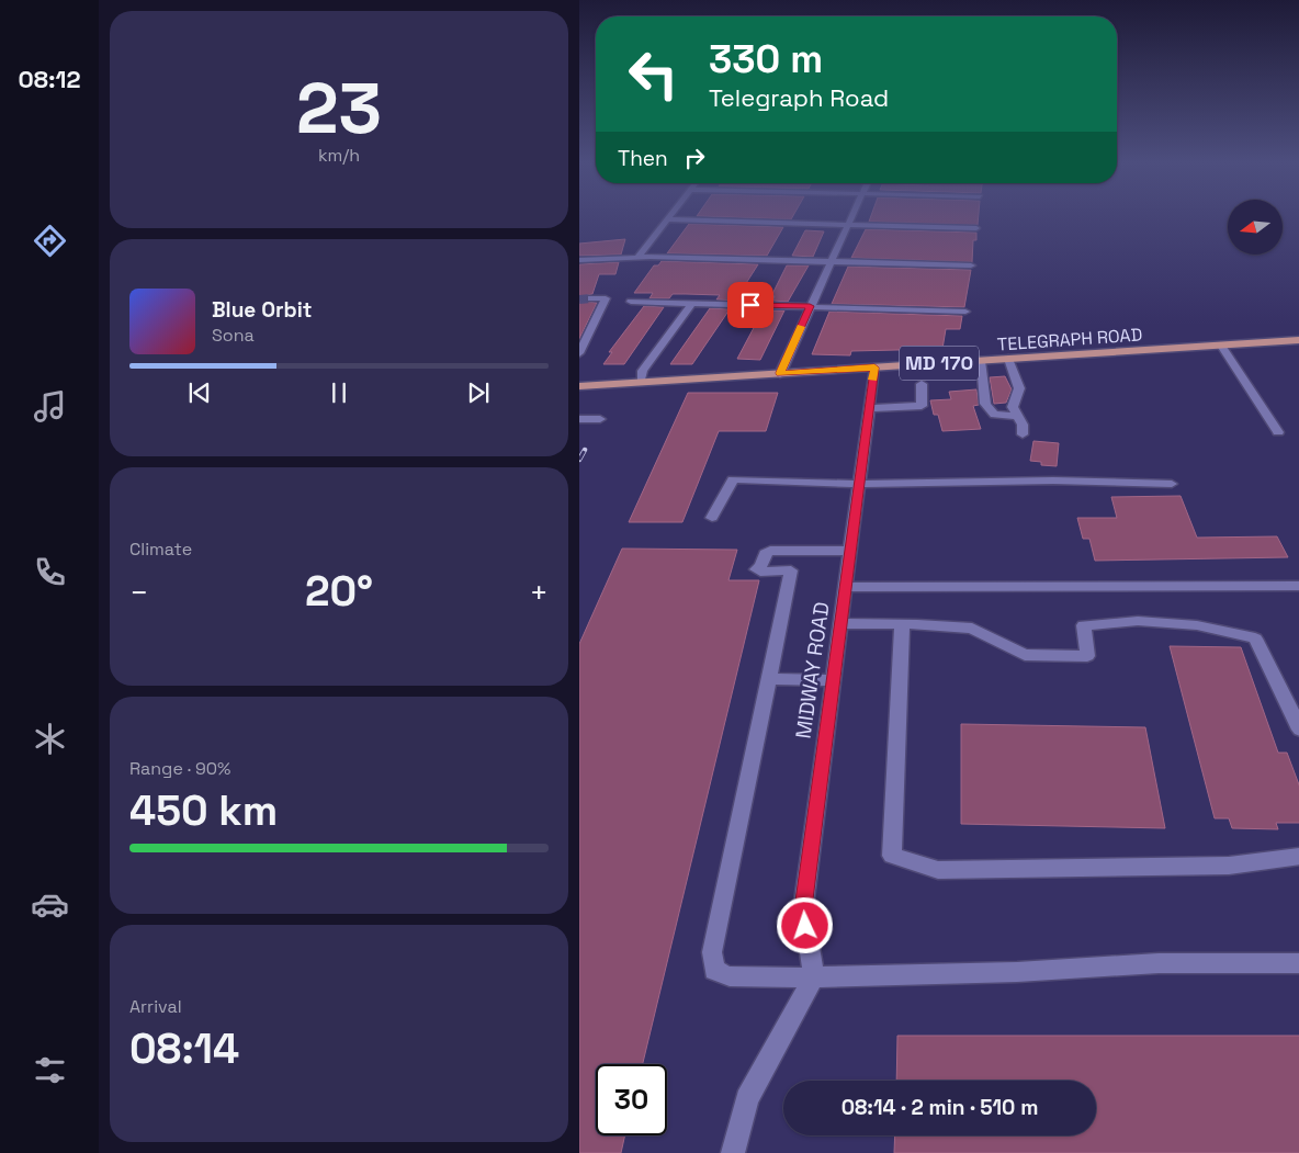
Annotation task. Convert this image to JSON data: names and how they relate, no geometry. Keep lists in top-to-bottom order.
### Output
{
  "streets": {
    "main road": ["TELEGRAPH ROAD", "MD 170"],
    "street": ["MIDWAY ROAD"]
  },
  "crossings": [
    ["TELEGRAPH ROAD", "MIDWAY ROAD"]
  ],
  "north": "left",
  "page": {
    "tabs": "08:12",
    "tile": [
      ["23", "km/h"],
      "Climate",
      ["Range · 90%", "450 km"],
      ["Arrival", "08:14"]
    ],
    "turn": ["330 m", "Telegraph Road"],
    "then": "Then",
    "song": ["Blue Orbit", "Sona"],
    "heat": ["−", "20°", "+"],
    "limit": "30",
    "trip": "08:14 · 2 min · 510 m"
  }
}
